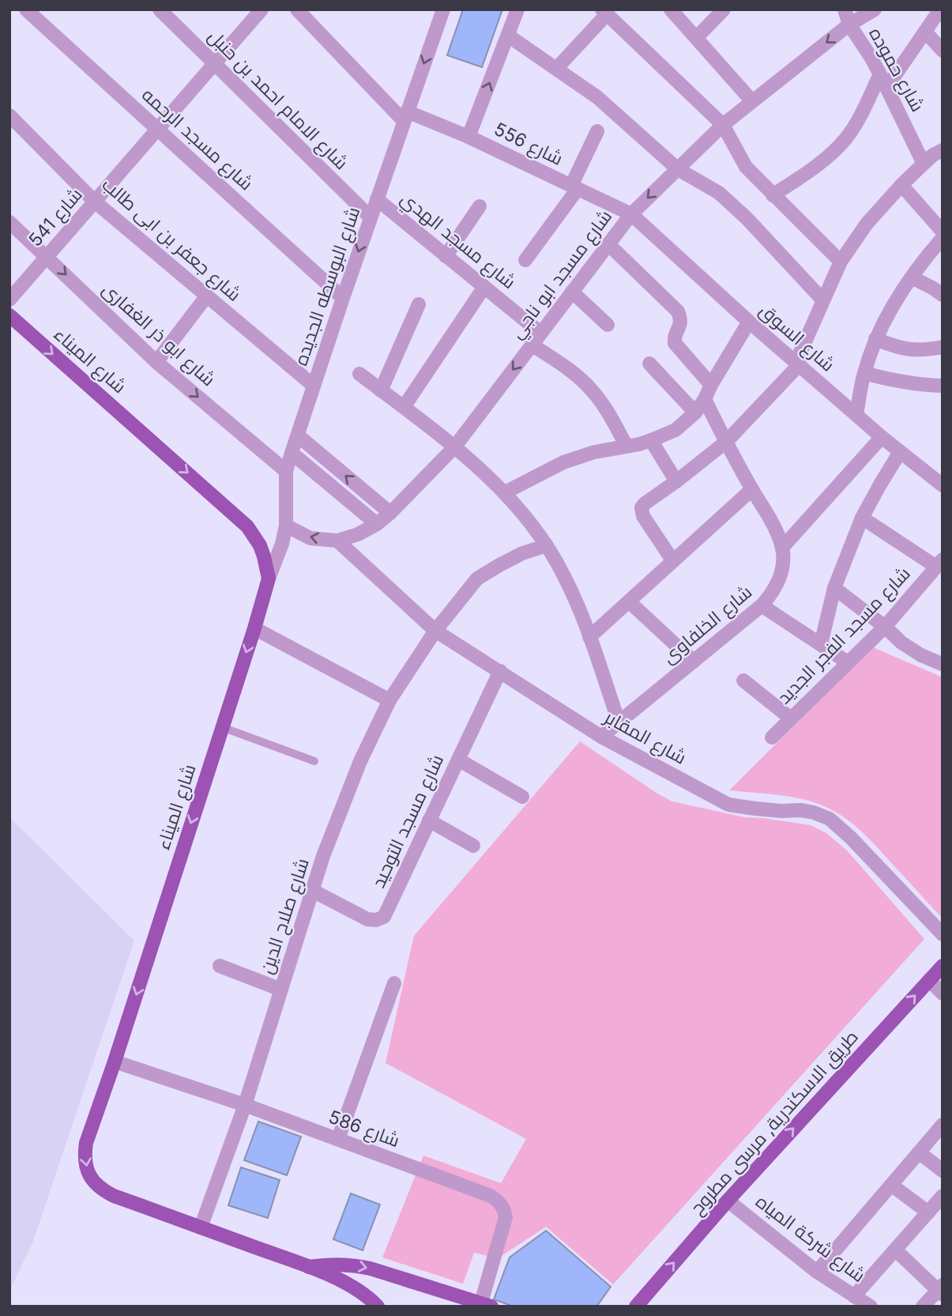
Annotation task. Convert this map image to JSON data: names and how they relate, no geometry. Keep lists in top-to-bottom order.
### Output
{
  "streets": {
    "main road": ["شارع الميناء", "طريق الاسكندرية, مرسى مطروح"],
    "street": [
      "شارع حموده",
      "شارع الامام احمد بن حنبل",
      "شارع مسجد الرحمه",
      "شارع 556",
      "شارع 541",
      "شارع جعفر بن ابى طالب",
      "شارع مسجد الهدي",
      "شارع مسجد ابو ناجي",
      "شارع البوسطه الجديده",
      "شارع ابو ذر الغفارى",
      "شارع السوق",
      "شارع الخلفاوى",
      "شارع مسجد الفجر الجديد",
      "شارع المقابر",
      "شارع مسجد التوحيد",
      "شارع صلاح الدين",
      "شارع 586",
      "شارع شركة المياه"
    ]
  },
  "crossings": [
    ["شارع حموده", "شارع مسجد ابو ناجي"],
    ["شارع الامام احمد بن حنبل", "شارع 541"],
    ["شارع الامام احمد بن حنبل", "شارع البوسطه الجديده"],
    ["شارع مسجد الرحمه", "شارع 541"],
    ["شارع مسجد الرحمه", "شارع البوسطه الجديده"],
    ["شارع 556", "شارع مسجد ابو ناجي"],
    ["شارع 556", "شارع البوسطه الجديده"],
    ["شارع 556", "شارع السوق"],
    ["شارع 541", "شارع جعفر بن ابى طالب"],
    ["شارع 541", "شارع ابو ذر الغفارى"],
    ["شارع جعفر بن ابى طالب", "شارع البوسطه الجديده"],
    ["شارع مسجد الهدي", "شارع مسجد ابو ناجي"],
    ["شارع مسجد الهدي", "شارع البوسطه الجديده"],
    ["شارع مسجد ابو ناجي", "شارع البوسطه الجديده"],
    ["شارع مسجد ابو ناجي", "شارع السوق"],
    ["شارع مسجد ابو ناجي", "شارع المقابر"],
    ["شارع البوسطه الجديده", "شارع ابو ذر الغفارى"],
    ["شارع البوسطه الجديده", "شارع الميناء"],
    ["شارع الميناء", "شارع صلاح الدين"],
    ["شارع الميناء", "شارع 586"],
    ["شارع الخلفاوى", "شارع المقابر"],
    ["شارع المقابر", "شارع مسجد التوحيد"],
    ["شارع المقابر", "شارع صلاح الدين"],
    ["شارع مسجد التوحيد", "شارع صلاح الدين"],
    ["شارع صلاح الدين", "شارع 586"],
    ["طريق الاسكندرية, مرسى مطروح", "شارع شركة المياه"]
  ],
  "one_way": ["شارع ابو ذر الغفارى", "شارع الميناء", "طريق الاسكندرية, مرسى مطروح"]
}
